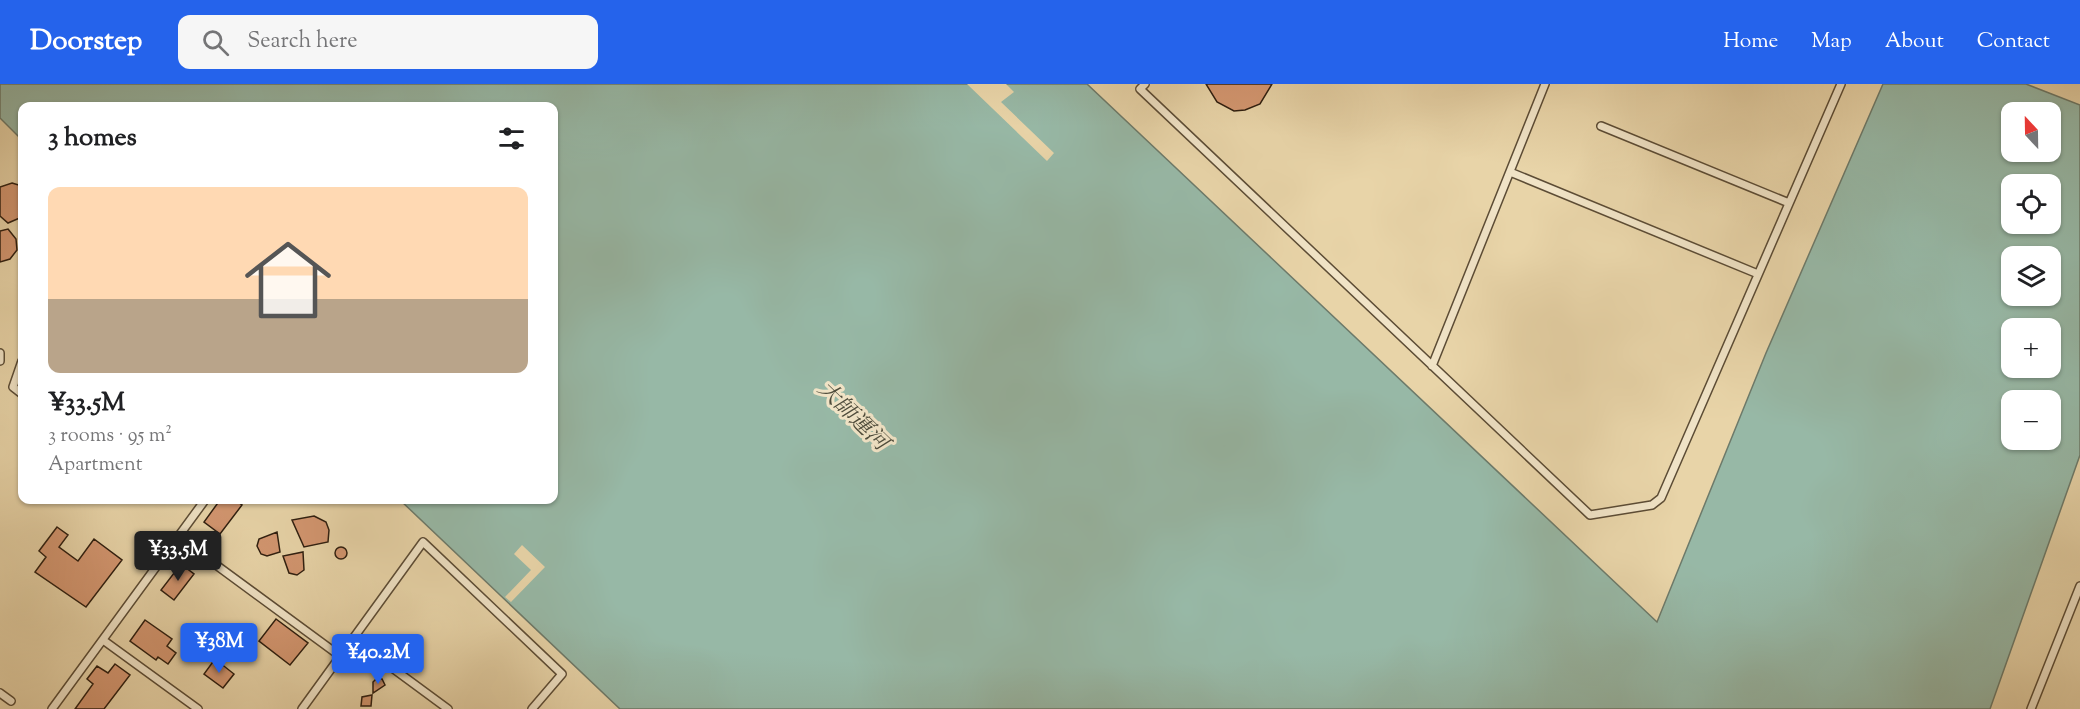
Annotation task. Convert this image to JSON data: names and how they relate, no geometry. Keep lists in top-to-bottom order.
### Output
{
  "water": ["大師運河"],
  "north": "top",
  "page": {
    "header": "Doorstep",
    "search": "Search here",
    "nav": [
      "Home",
      "Map",
      "About",
      "Contact"
    ],
    "map_buttons": ["+", "−"],
    "heading": "3 homes",
    "list": [
      {
        "name": "¥33.5M",
        "note": "3 rooms · 95 m² · Apartment"
      }
    ],
    "price": ["¥33.5M", "¥38M", "¥40.2M"]
  }
}
